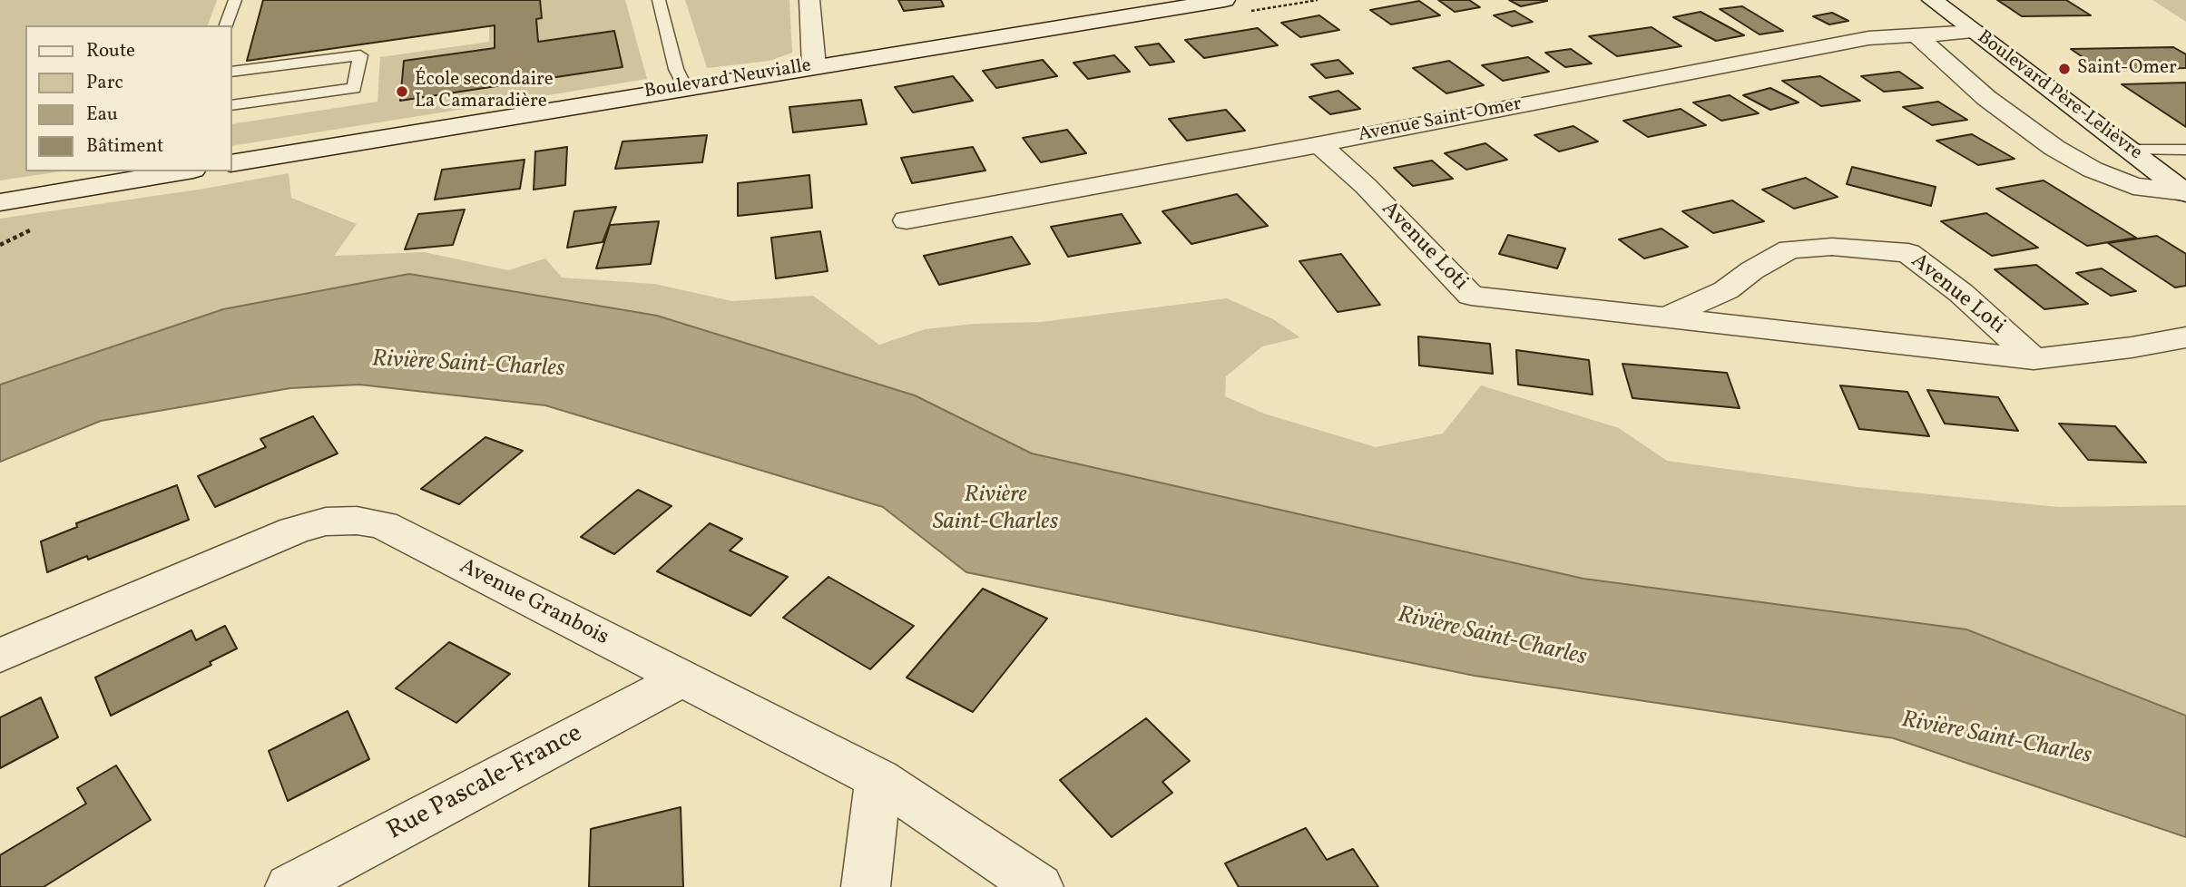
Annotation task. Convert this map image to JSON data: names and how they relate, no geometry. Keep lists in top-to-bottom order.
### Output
{
  "streets": {
    "street": [
      "Boulevard Neuvialle",
      "Boulevard Père-Lelièvre",
      "Avenue Saint-Omer",
      "Avenue Loti",
      "Avenue Granbois",
      "Rue Pascale-France"
    ]
  },
  "crossings": [
    ["Boulevard Père-Lelièvre", "Avenue Saint-Omer"],
    ["Avenue Saint-Omer", "Avenue Loti"],
    ["Avenue Granbois", "Rue Pascale-France"]
  ],
  "water": ["Rivière Saint-Charles"],
  "places": ["Saint-Omer", "École secondaire La Camaradière"],
  "legend": [
    "Route",
    "Parc",
    "Eau",
    "Bâtiment"
  ]
}
